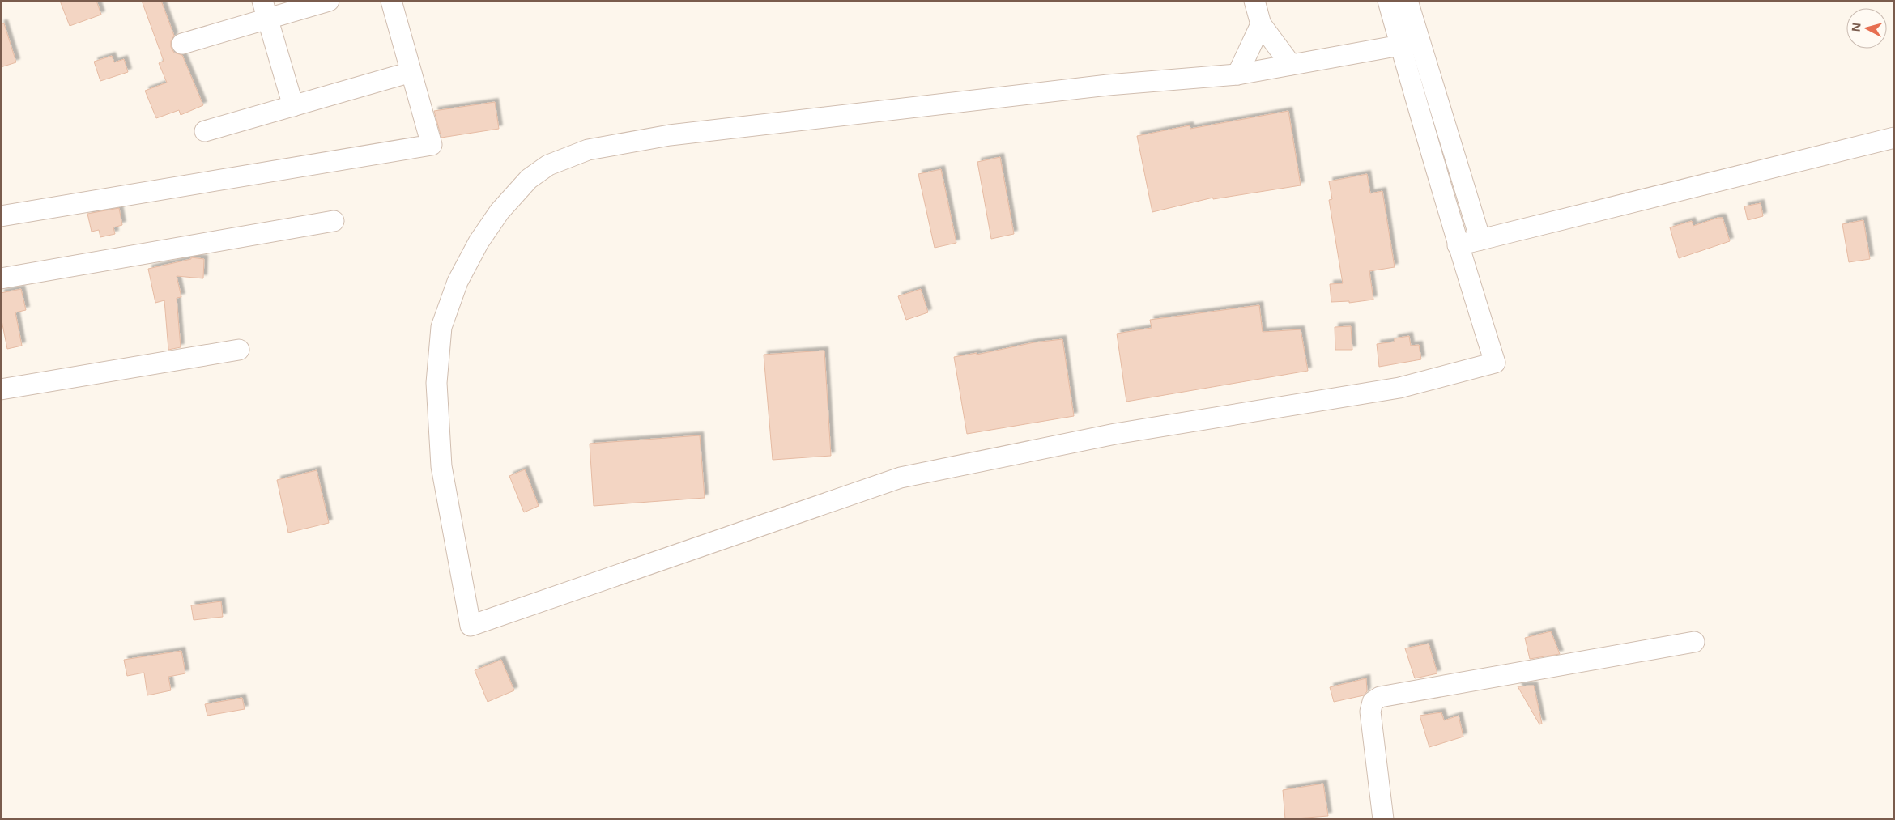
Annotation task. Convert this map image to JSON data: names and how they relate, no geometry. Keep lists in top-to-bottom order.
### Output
{
  "north": "left"
}
